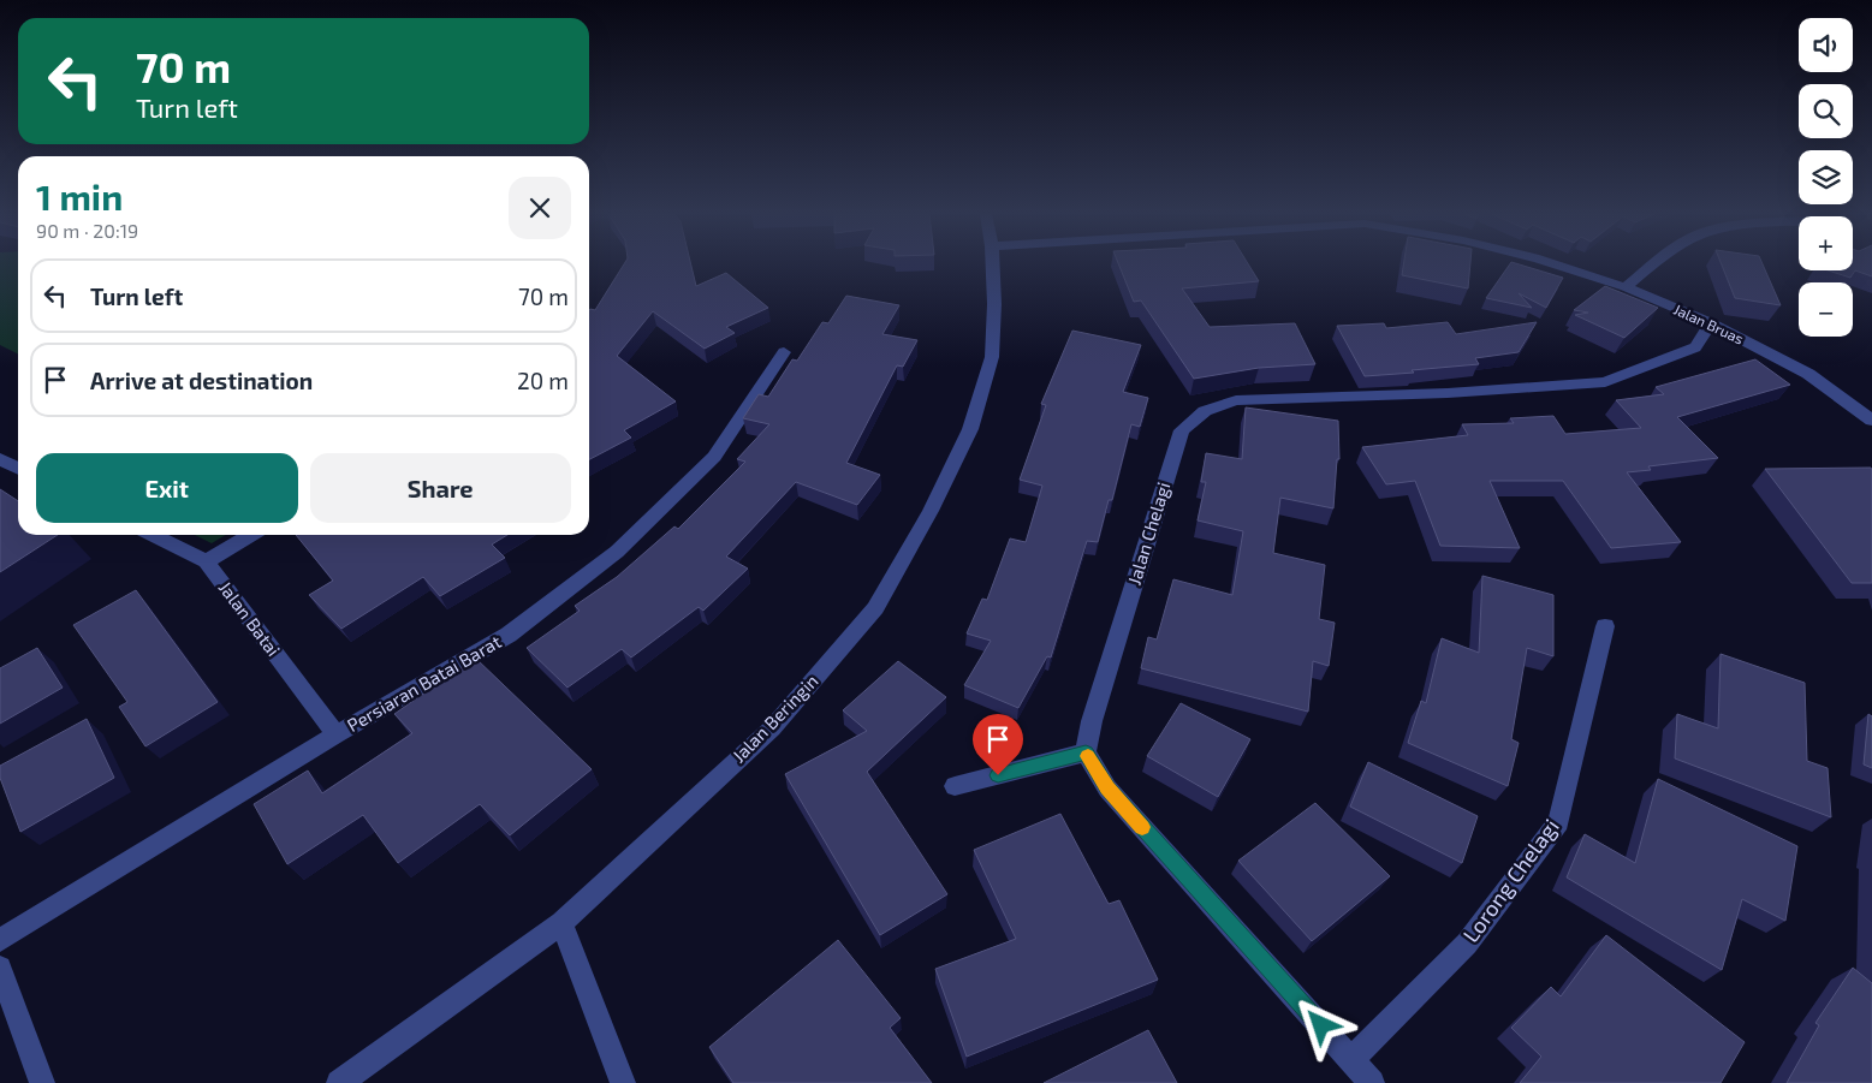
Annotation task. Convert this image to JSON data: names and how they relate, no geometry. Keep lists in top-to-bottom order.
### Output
{
  "streets": {
    "street": [
      "Jalan Bruas",
      "Jalan Chelagi",
      "Jalan Batai",
      "Persiaran Batai Barat",
      "Jalan Beringin",
      "Lorong Chelagi"
    ]
  },
  "crossings": [
    ["Jalan Bruas", "Jalan Chelagi"],
    ["Jalan Batai", "Persiaran Batai Barat"]
  ],
  "page": {
    "map_buttons": ["+", "−"],
    "turn": ["70 m", "Turn left"],
    "heading": ["1 min", "90 m · 20:19"],
    "list": [
      {
        "name": "Turn left",
        "value": "70 m"
      },
      {
        "name": "Arrive at destination",
        "value": "20 m"
      }
    ],
    "buttons": ["Exit", "Share"]
  }
}
